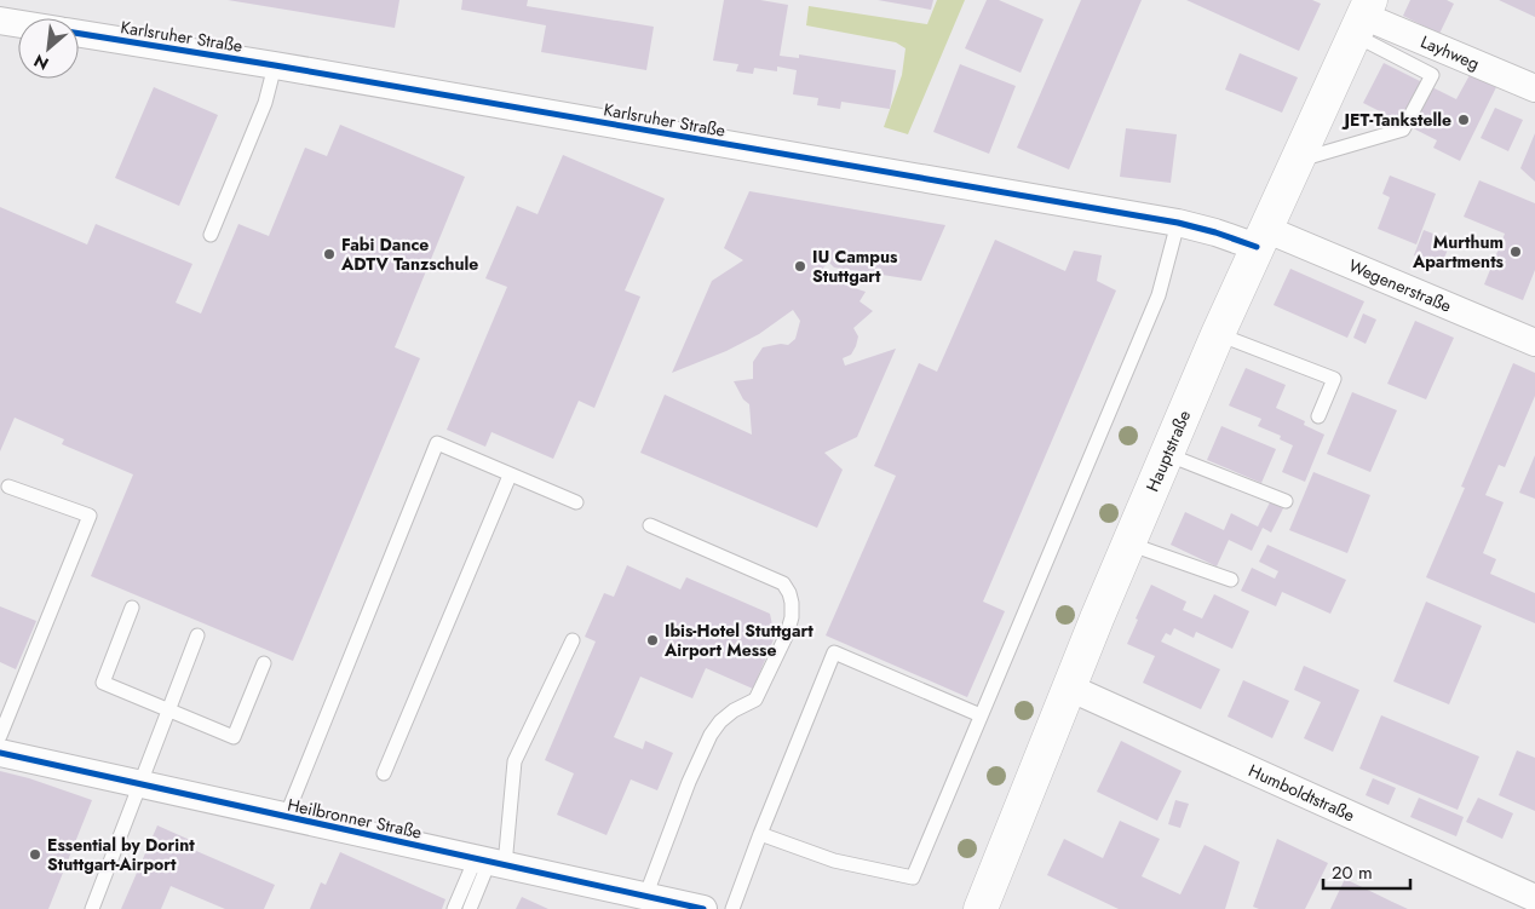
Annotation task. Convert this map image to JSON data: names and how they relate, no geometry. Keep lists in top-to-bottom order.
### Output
{
  "streets": {
    "main road": ["Hauptstraße"],
    "street": [
      "Karlsruher Straße",
      "Layhweg",
      "Wegenerstraße",
      "Humboldtstraße",
      "Heilbronner Straße"
    ]
  },
  "crossings": [
    ["Karlsruher Straße", "Wegenerstraße"],
    ["Karlsruher Straße", "Hauptstraße"],
    ["Layhweg", "Hauptstraße"],
    ["Wegenerstraße", "Hauptstraße"],
    ["Hauptstraße", "Humboldtstraße"]
  ],
  "places": [
    "JET-Tankstelle",
    "Murthum Apartments",
    "Fabi Dance ADTV Tanzschule",
    "IU Campus Stuttgart",
    "Ibis-Hotel Stuttgart Airport Messe",
    "Essential by Dorint Stuttgart-Airport"
  ],
  "scale_bar": "20 m",
  "north": "bottom left"
}
